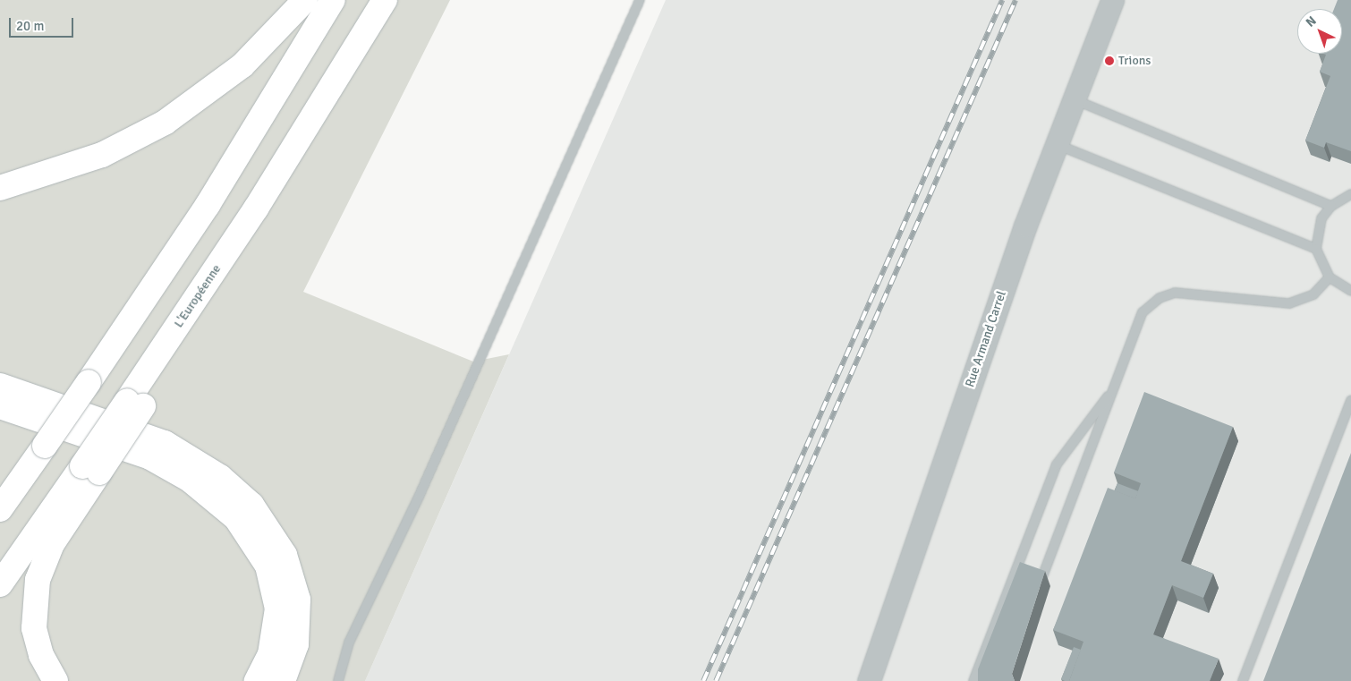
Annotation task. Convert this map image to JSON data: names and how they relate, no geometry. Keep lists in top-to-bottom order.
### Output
{
  "streets": {
    "highway": ["L'Européenne"],
    "street": ["Rue Armand Carrel"]
  },
  "places": ["Trions"],
  "scale_bar": "20 m",
  "north": "top left"
}
